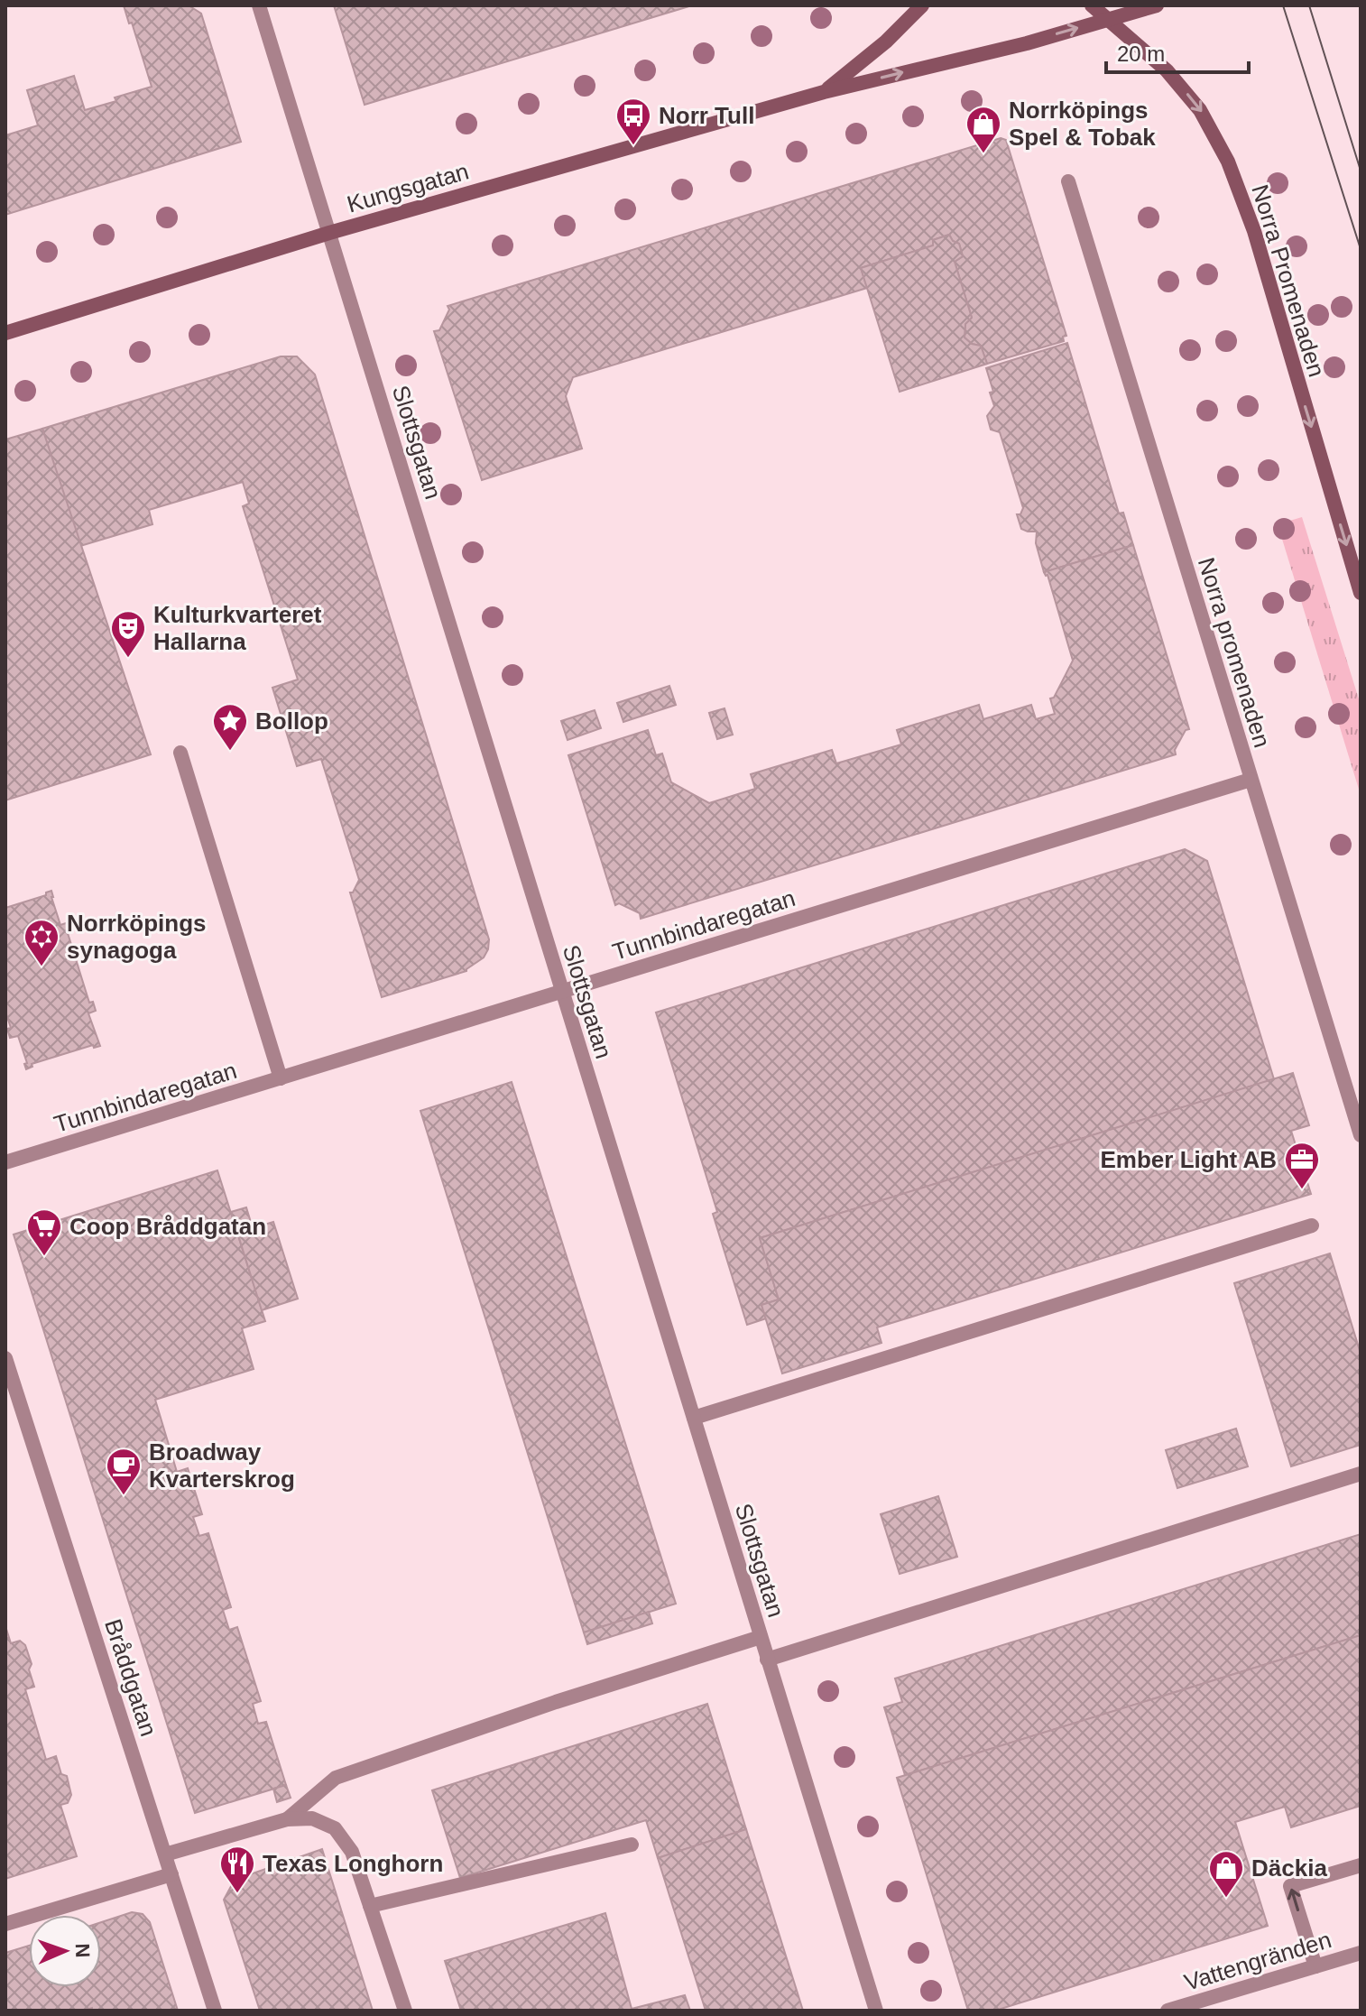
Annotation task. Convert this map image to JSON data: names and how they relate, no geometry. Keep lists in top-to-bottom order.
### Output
{
  "streets": {
    "main road": ["Kungsgatan", "Norra Promenaden"],
    "street": [
      "Slottsgatan",
      "Norra promenaden",
      "Tunnbindaregatan",
      "Bråddgatan",
      "Vattengränden"
    ]
  },
  "crossings": [
    ["Kungsgatan", "Norra Promenaden"],
    ["Kungsgatan", "Slottsgatan"],
    ["Slottsgatan", "Tunnbindaregatan"],
    ["Norra promenaden", "Tunnbindaregatan"]
  ],
  "one_way": ["Norra Promenaden"],
  "places": {
    "bus stop": ["Norr Tull"],
    "shop": ["Norrköpings Spel & Tobak", "Däckia"],
    "theatre": ["Kulturkvarteret Hallarna"],
    "place": ["Bollop"],
    "synagogue": ["Norrköpings synagoga"],
    "office": ["Ember Light AB"],
    "supermarket": ["Coop Bråddgatan"],
    "cafe": ["Broadway Kvarterskrog"],
    "restaurant": ["Texas Longhorn"]
  },
  "scale_bar": "20 m",
  "north": "right"
}
